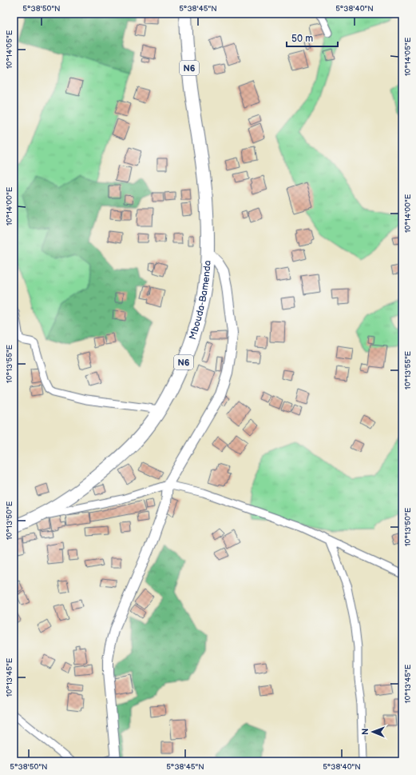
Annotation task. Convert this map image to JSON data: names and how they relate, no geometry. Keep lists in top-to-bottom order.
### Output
{
  "streets": {
    "highway": ["N6", "Mbouda-Bamenda"]
  },
  "scale_bar": "50 m",
  "north": "left",
  "coordinates": [
    "5°38'50\"N",
    "5°38'45\"N",
    "5°38'40\"N",
    "10°14'05\"E",
    "10°14'00\"E",
    "10°13'55\"E",
    "10°13'50\"E",
    "10°13'45\"E"
  ]
}
